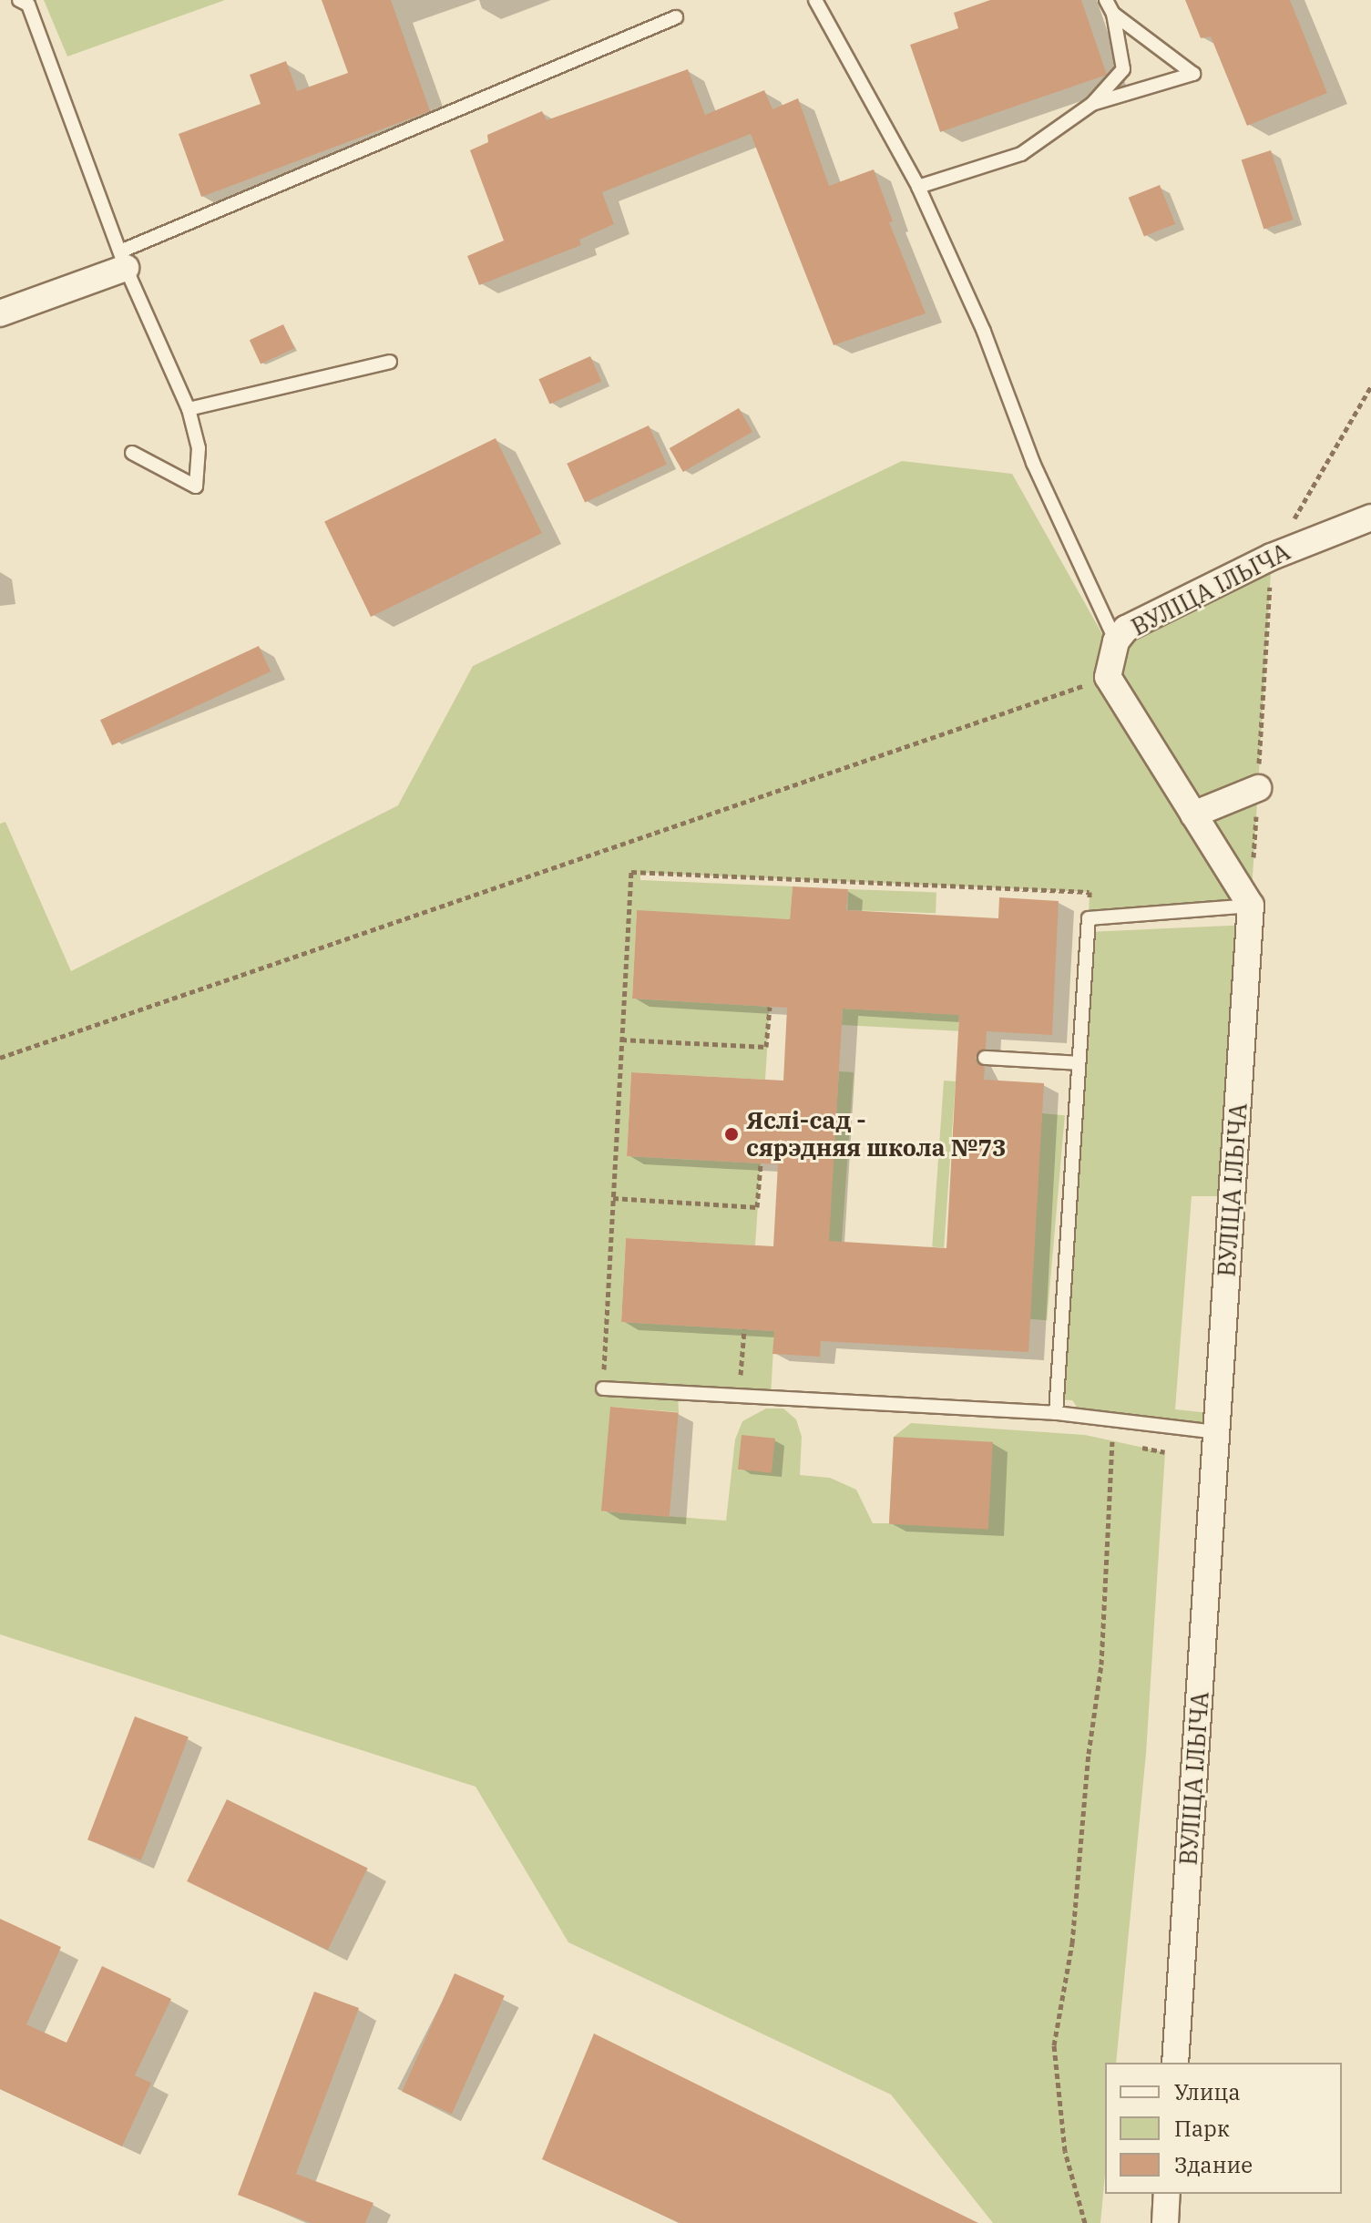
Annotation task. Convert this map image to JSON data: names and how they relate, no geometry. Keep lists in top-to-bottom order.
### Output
{
  "streets": {
    "street": ["ВУЛІЦА ІЛЬІЧА"]
  },
  "places": ["Яслі-сад - сярэдняя школа №73"],
  "legend": ["Улица", "Парк", "Здание"]
}
